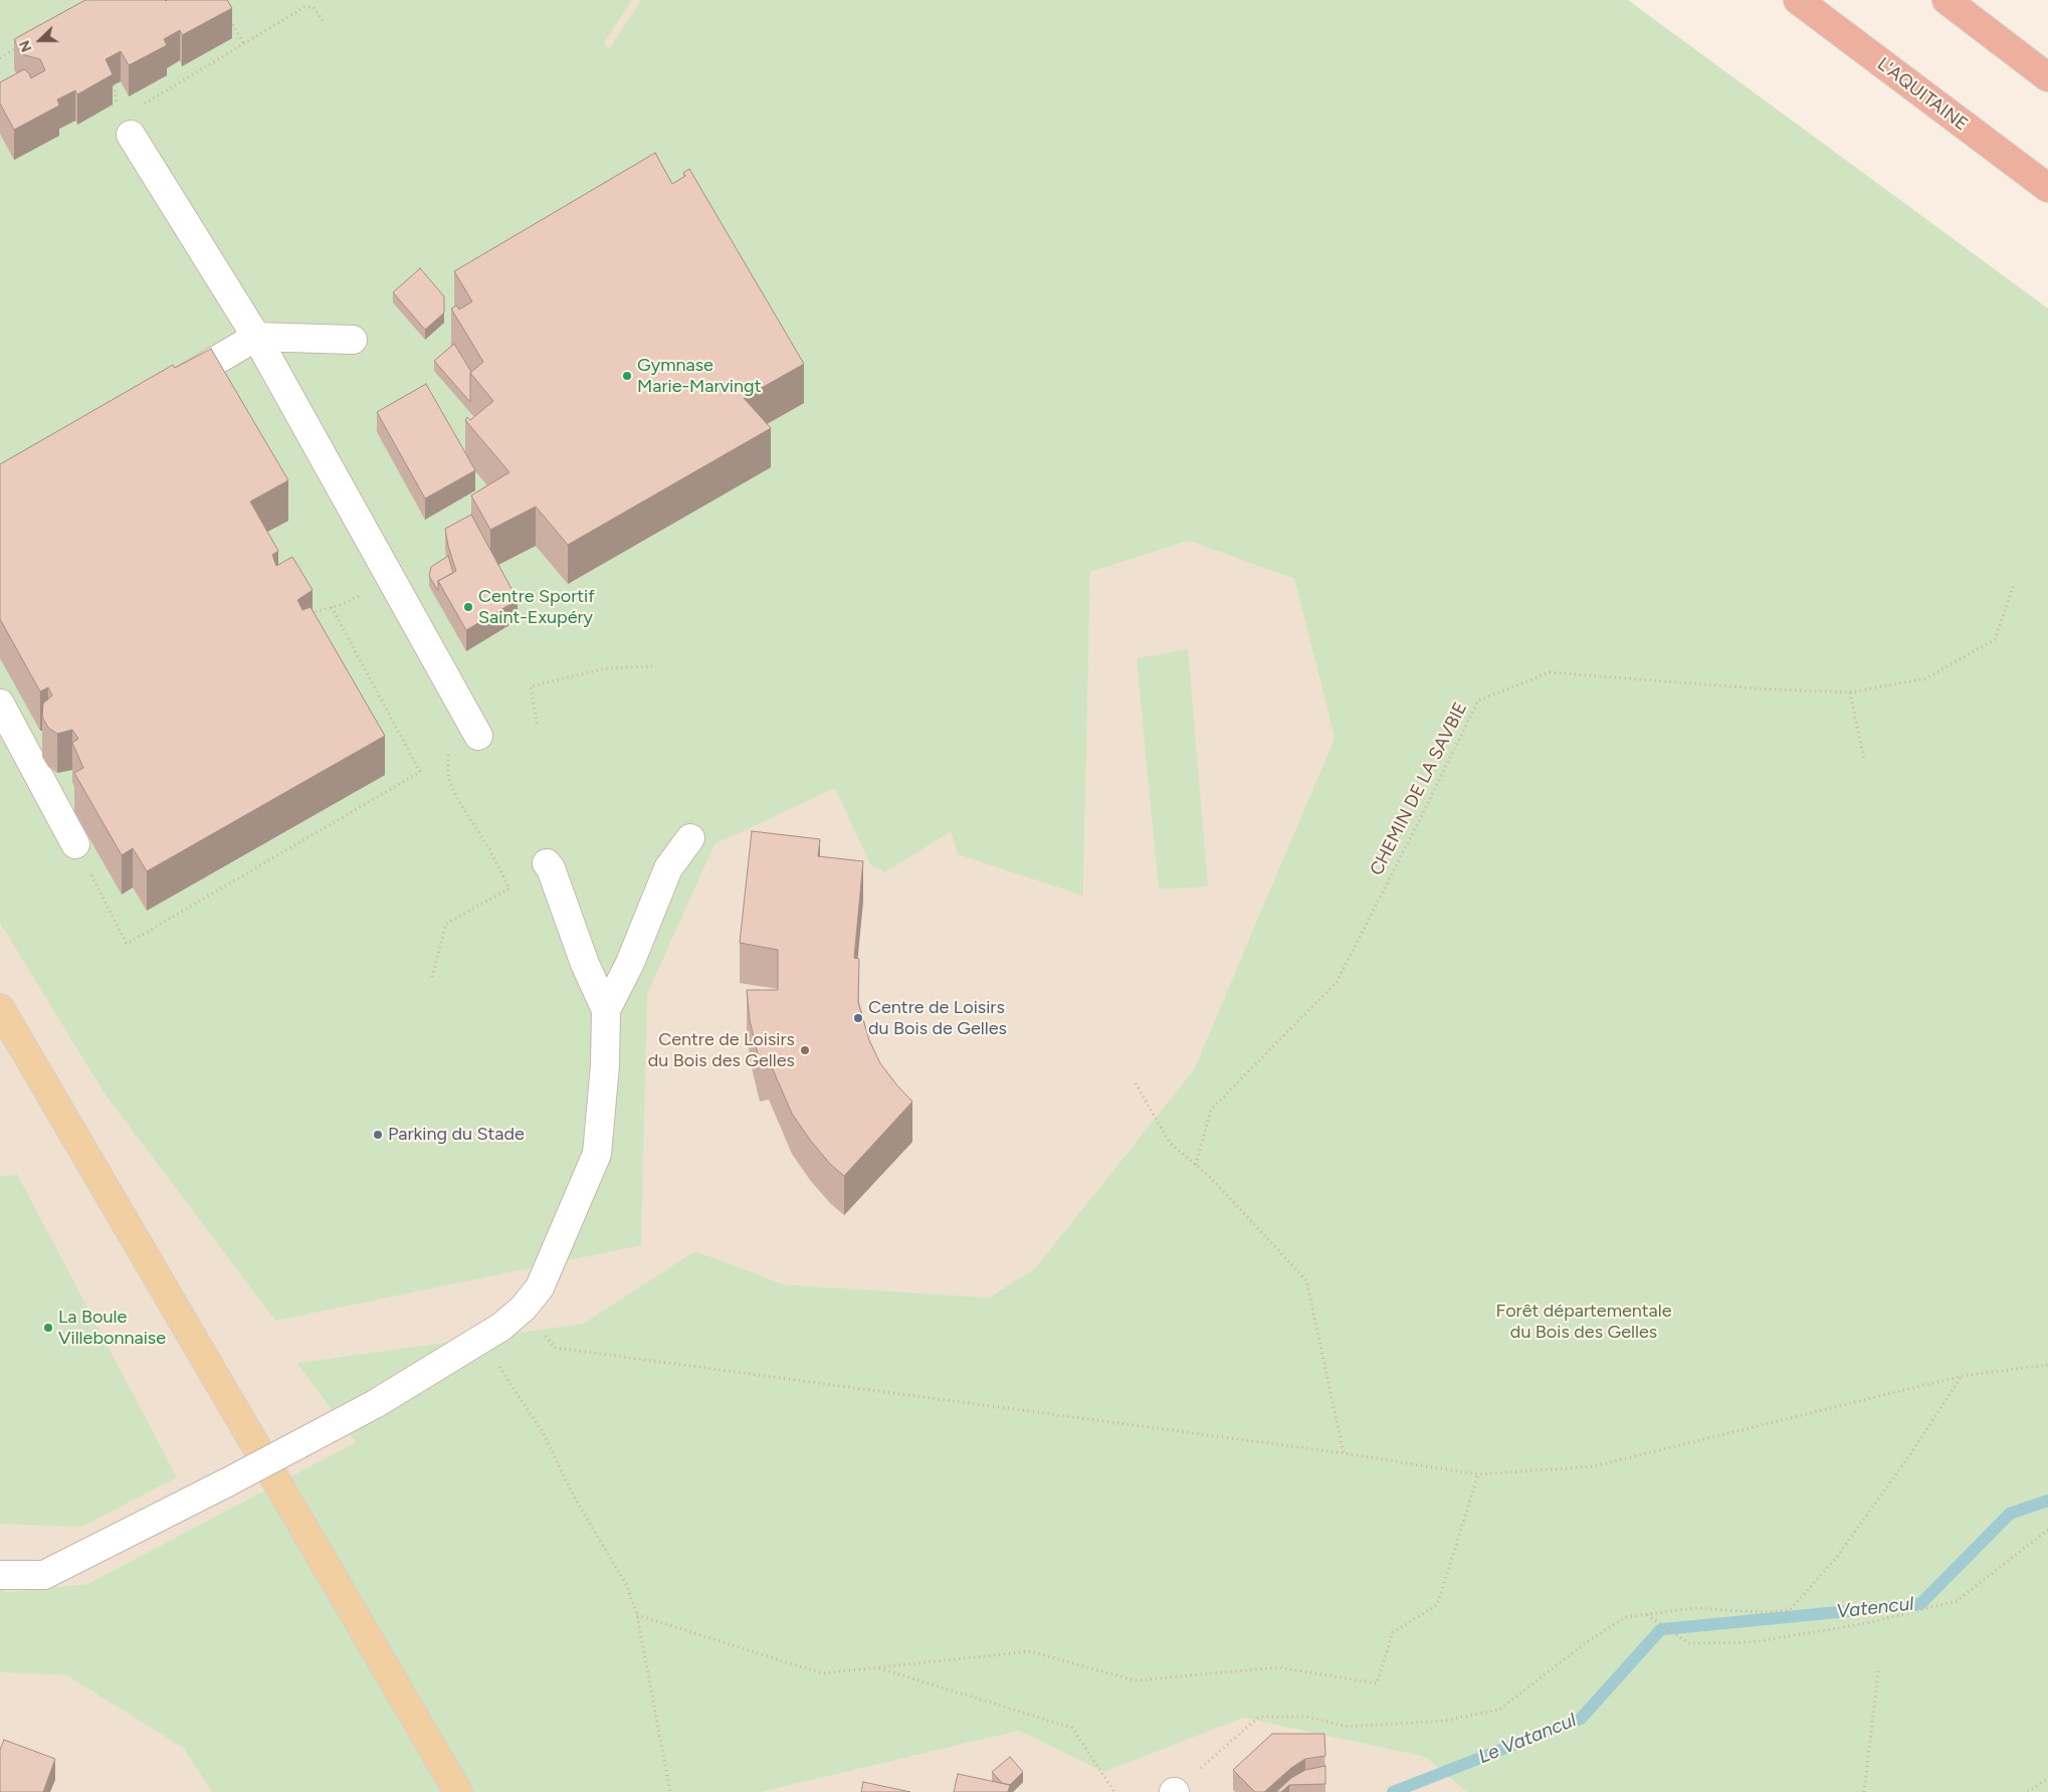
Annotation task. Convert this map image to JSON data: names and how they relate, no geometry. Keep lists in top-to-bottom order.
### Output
{
  "streets": {
    "highway": ["L'AQUITAINE"],
    "path": ["CHEMIN DE LA SAVBIE"]
  },
  "water": ["Vatencul", "Le Vatancul"],
  "parks": ["Forêt départementale du Bois des Gelles"],
  "places": [
    "Gymnase Marie-Marvingt",
    "Centre Sportif Saint-Exupéry",
    "Centre de Loisirs du Bois de Gelles",
    "Centre de Loisirs du Bois des Gelles",
    "Parking du Stade",
    "La Boule Villebonnaise"
  ],
  "north": "left"
}
